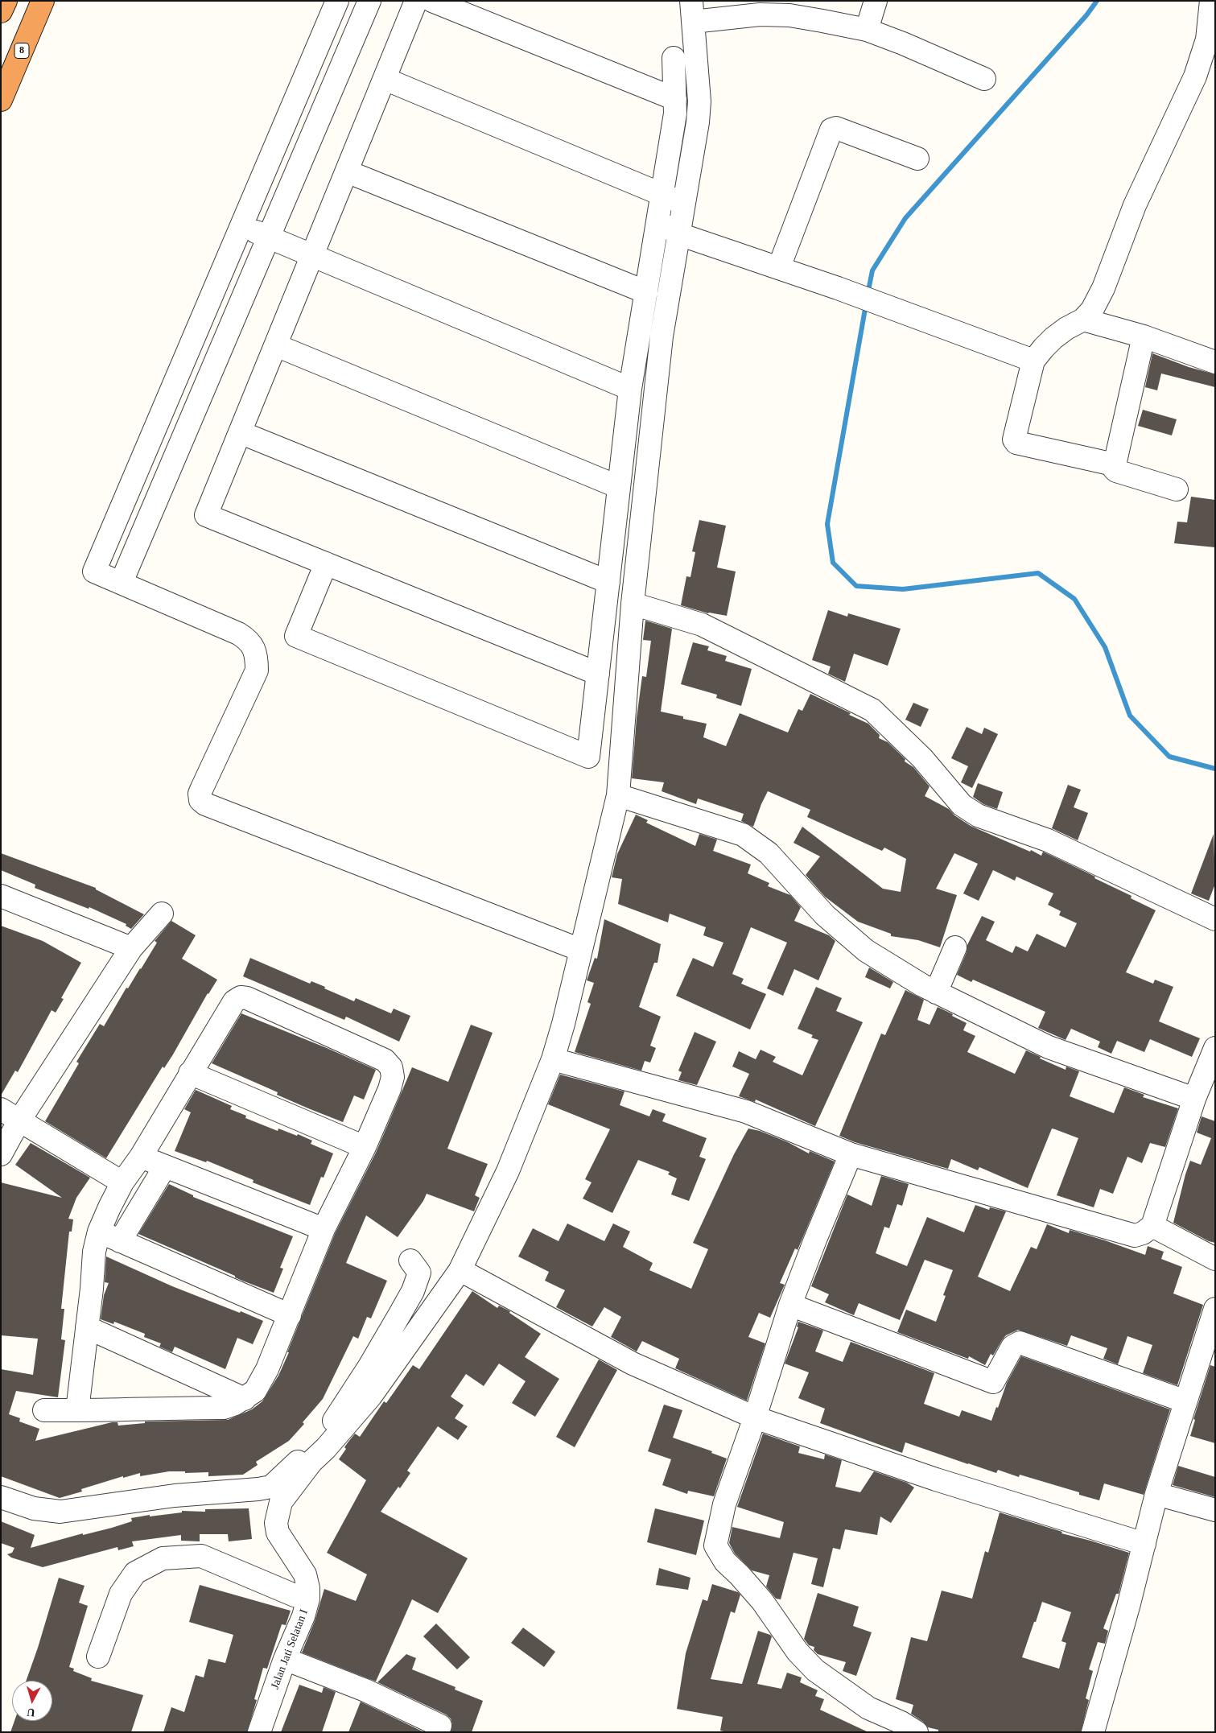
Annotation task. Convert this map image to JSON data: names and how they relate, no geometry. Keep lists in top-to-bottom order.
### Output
{
  "streets": {
    "highway": ["8"],
    "street": ["Jalan Jati Selatan I"]
  },
  "north": "bottom"
}
